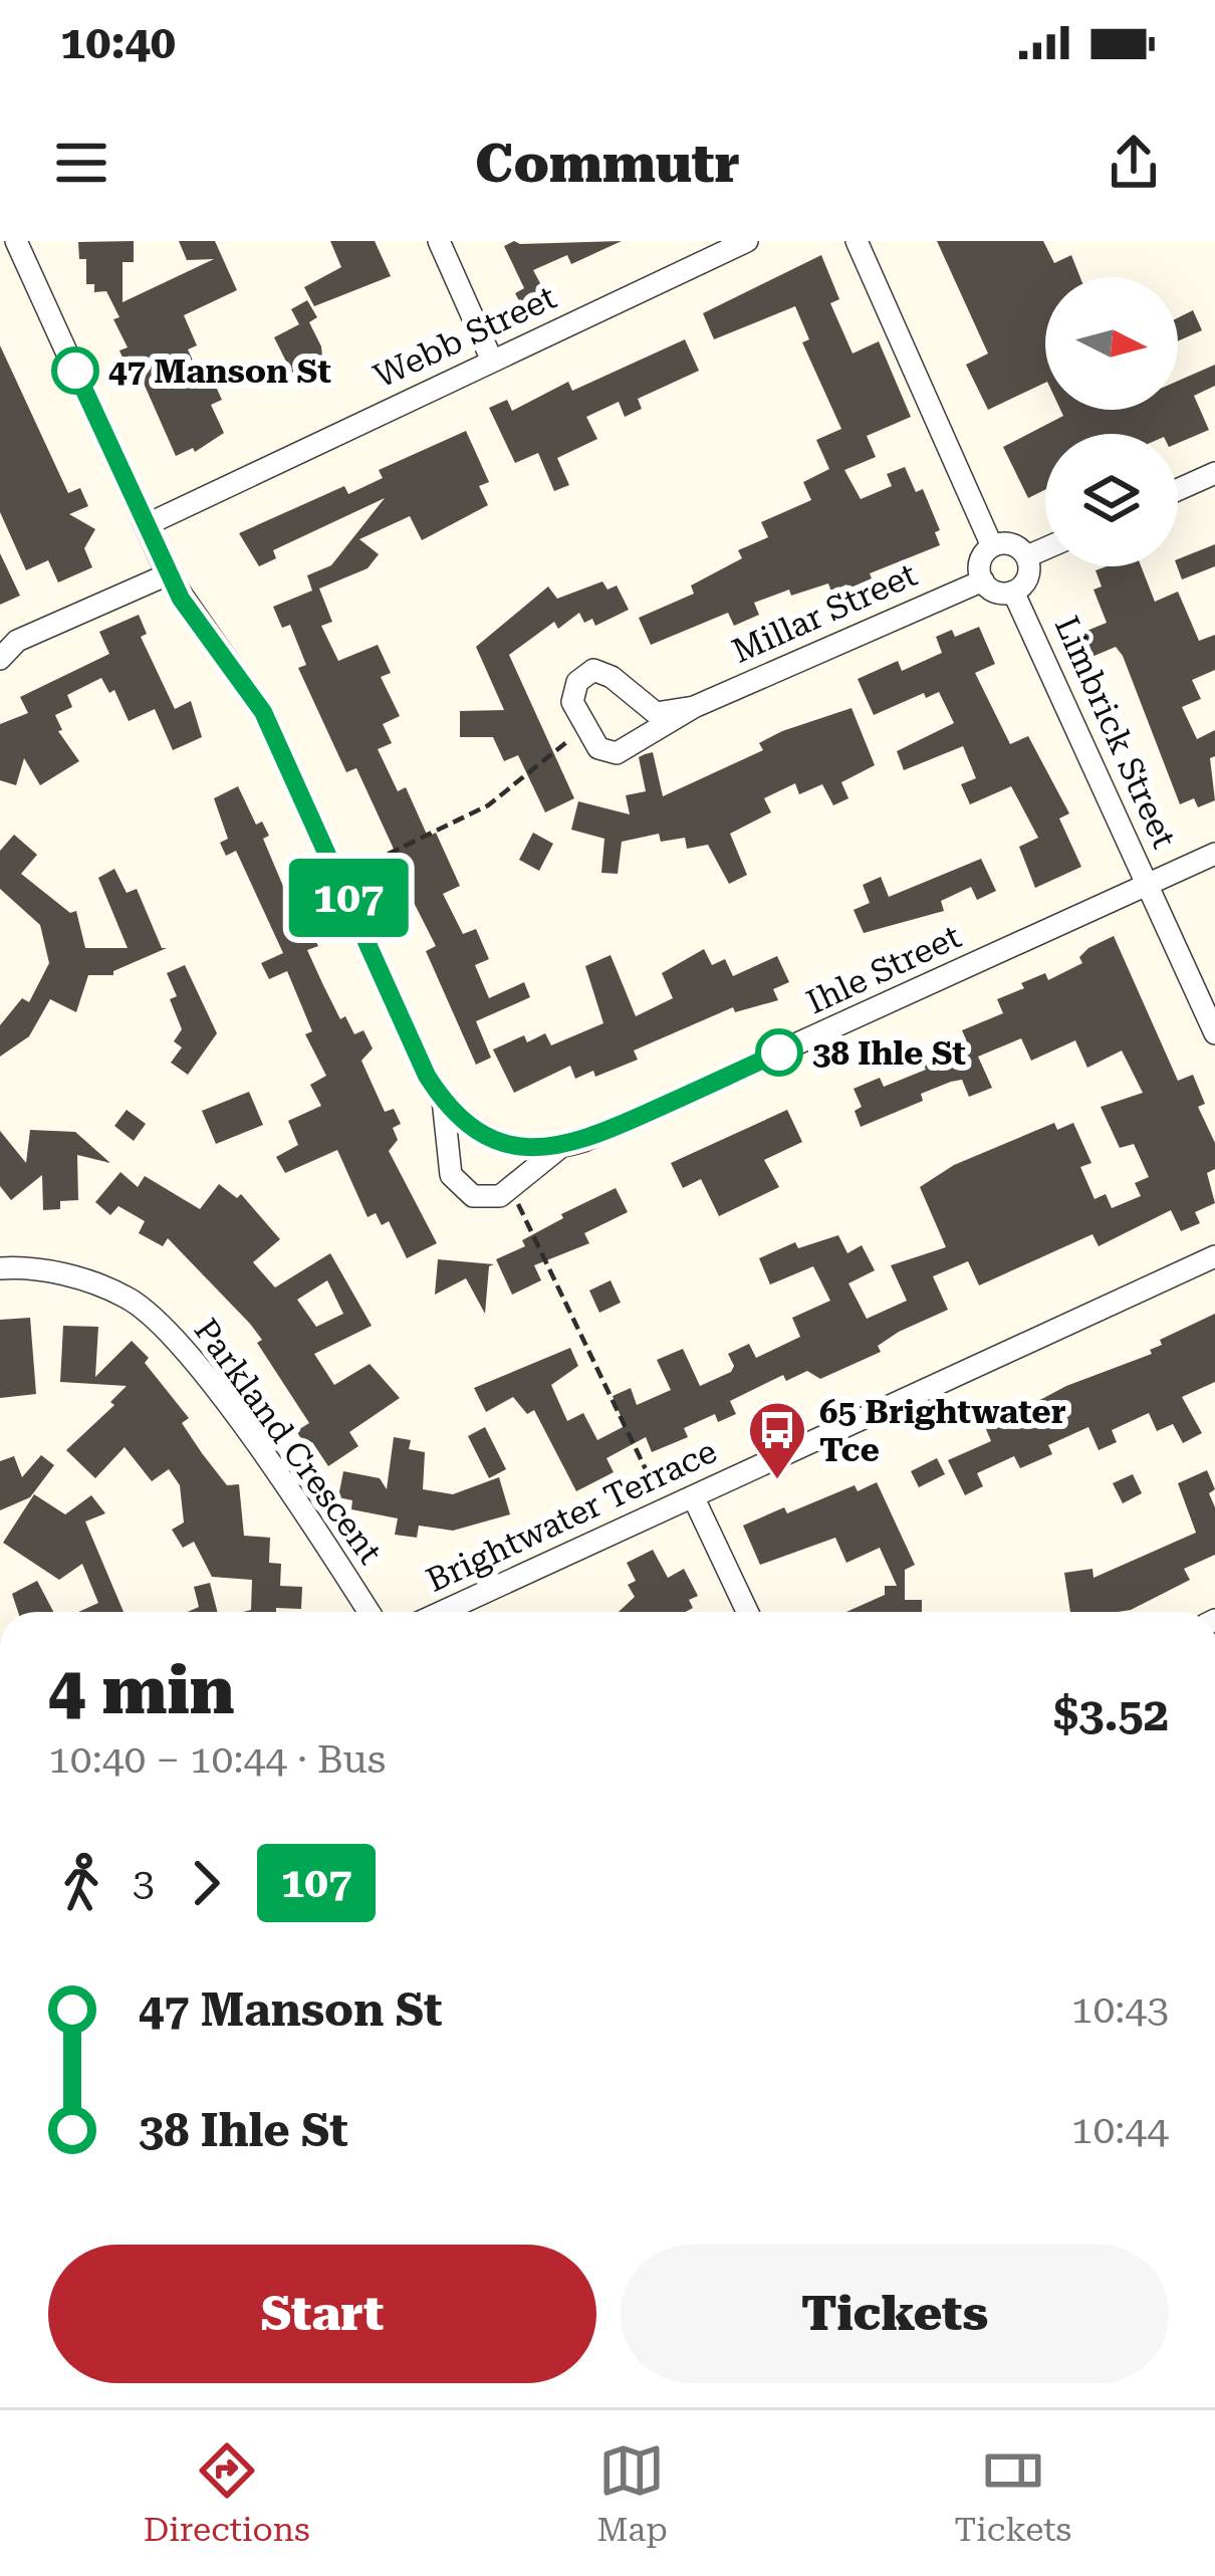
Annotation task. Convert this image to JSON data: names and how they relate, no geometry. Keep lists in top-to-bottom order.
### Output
{
  "streets": {
    "street": [
      "Webb Street",
      "Millar Street",
      "Limbrick Street",
      "Ihle Street",
      "Parkland Crescent",
      "Brightwater Terrace"
    ]
  },
  "crossings": [
    ["Millar Street", "Limbrick Street"],
    ["Limbrick Street", "Ihle Street"]
  ],
  "places": {
    "other": ["47 Manson St", "38 Ihle St"],
    "bus stop": ["65 Brightwater Tce"]
  },
  "lines": ["bus line 107"],
  "north": "right",
  "page": {
    "status": "10:40",
    "header": "Commutr",
    "on_map": "107",
    "heading": ["4 min", "10:40 – 10:44 · Bus", "$3.52"],
    "legs": ["3", "107"],
    "list": [
      {
        "name": "47 Manson St",
        "value": "10:43"
      },
      {
        "name": "38 Ihle St",
        "value": "10:44"
      }
    ],
    "buttons": ["Start", "Tickets"],
    "tabs": ["Directions", "Map", "Tickets"]
  }
}
